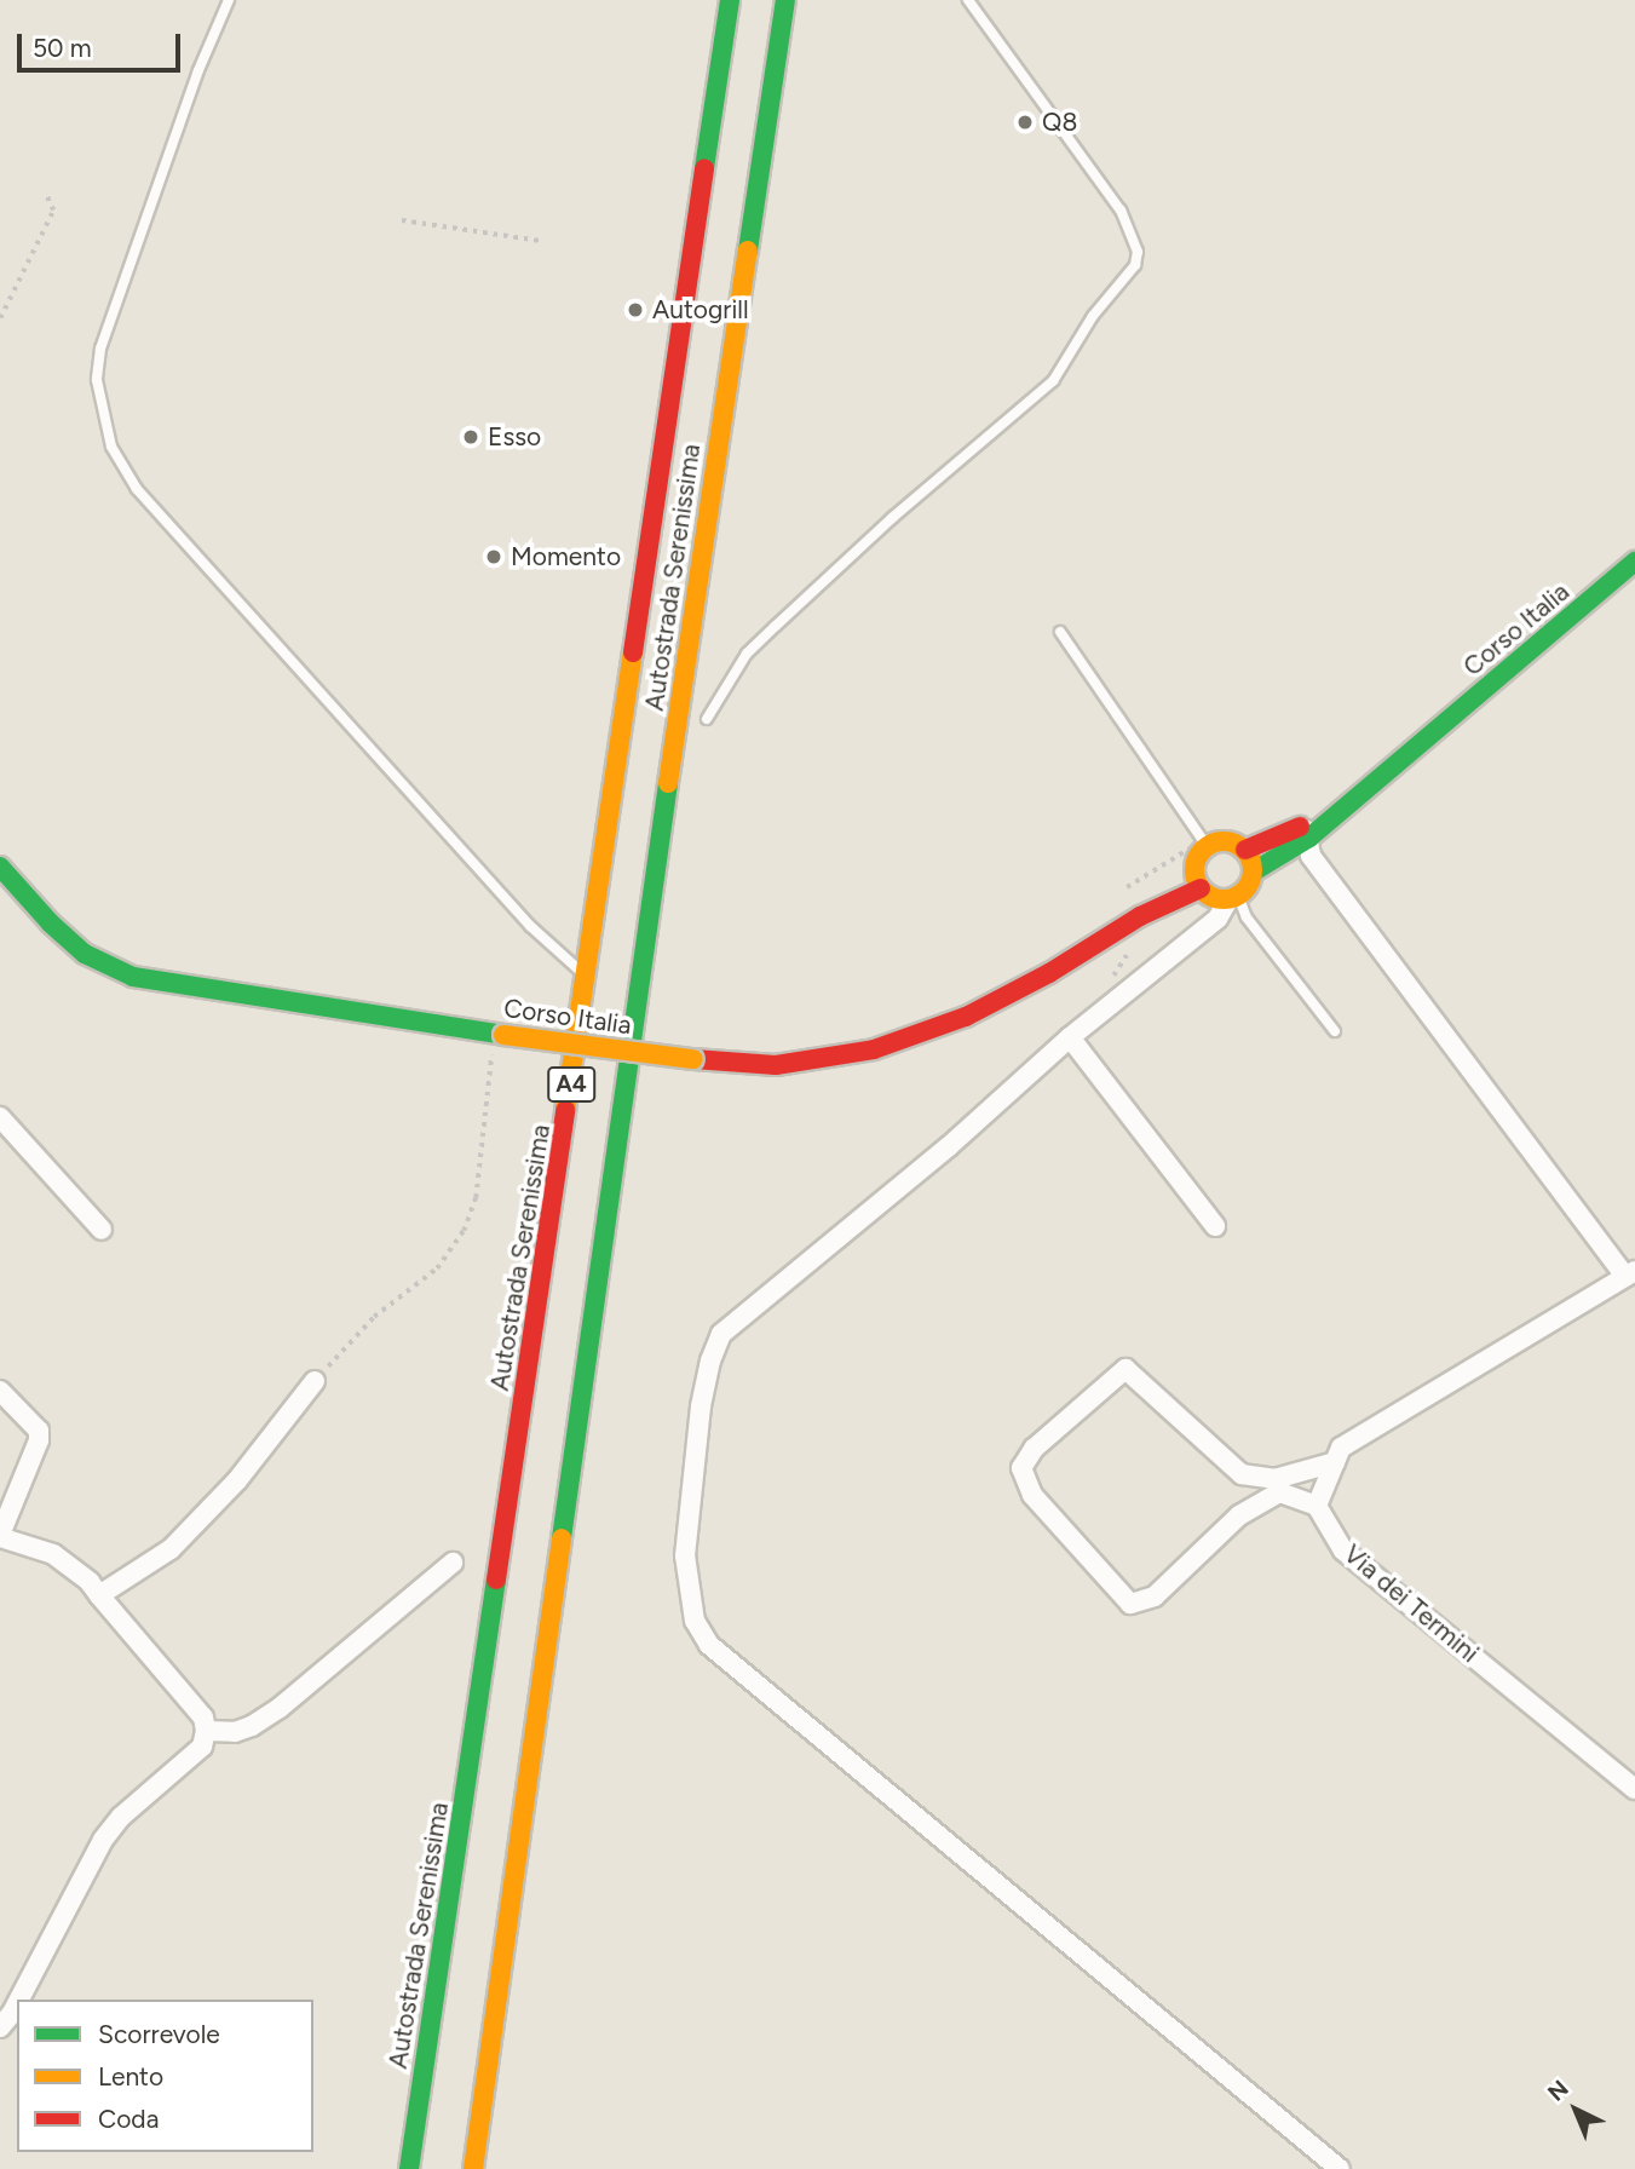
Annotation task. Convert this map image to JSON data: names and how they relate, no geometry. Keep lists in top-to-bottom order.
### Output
{
  "streets": {
    "main road": ["Autostrada Serenissima", "Corso Italia", "A4"],
    "street": ["Via dei Termini"]
  },
  "places": [
    "Q8",
    "Autogrill",
    "Esso",
    "Momento"
  ],
  "legend": ["Scorrevole", "Lento", "Coda"],
  "scale_bar": "50 m",
  "north": "top left"
}
